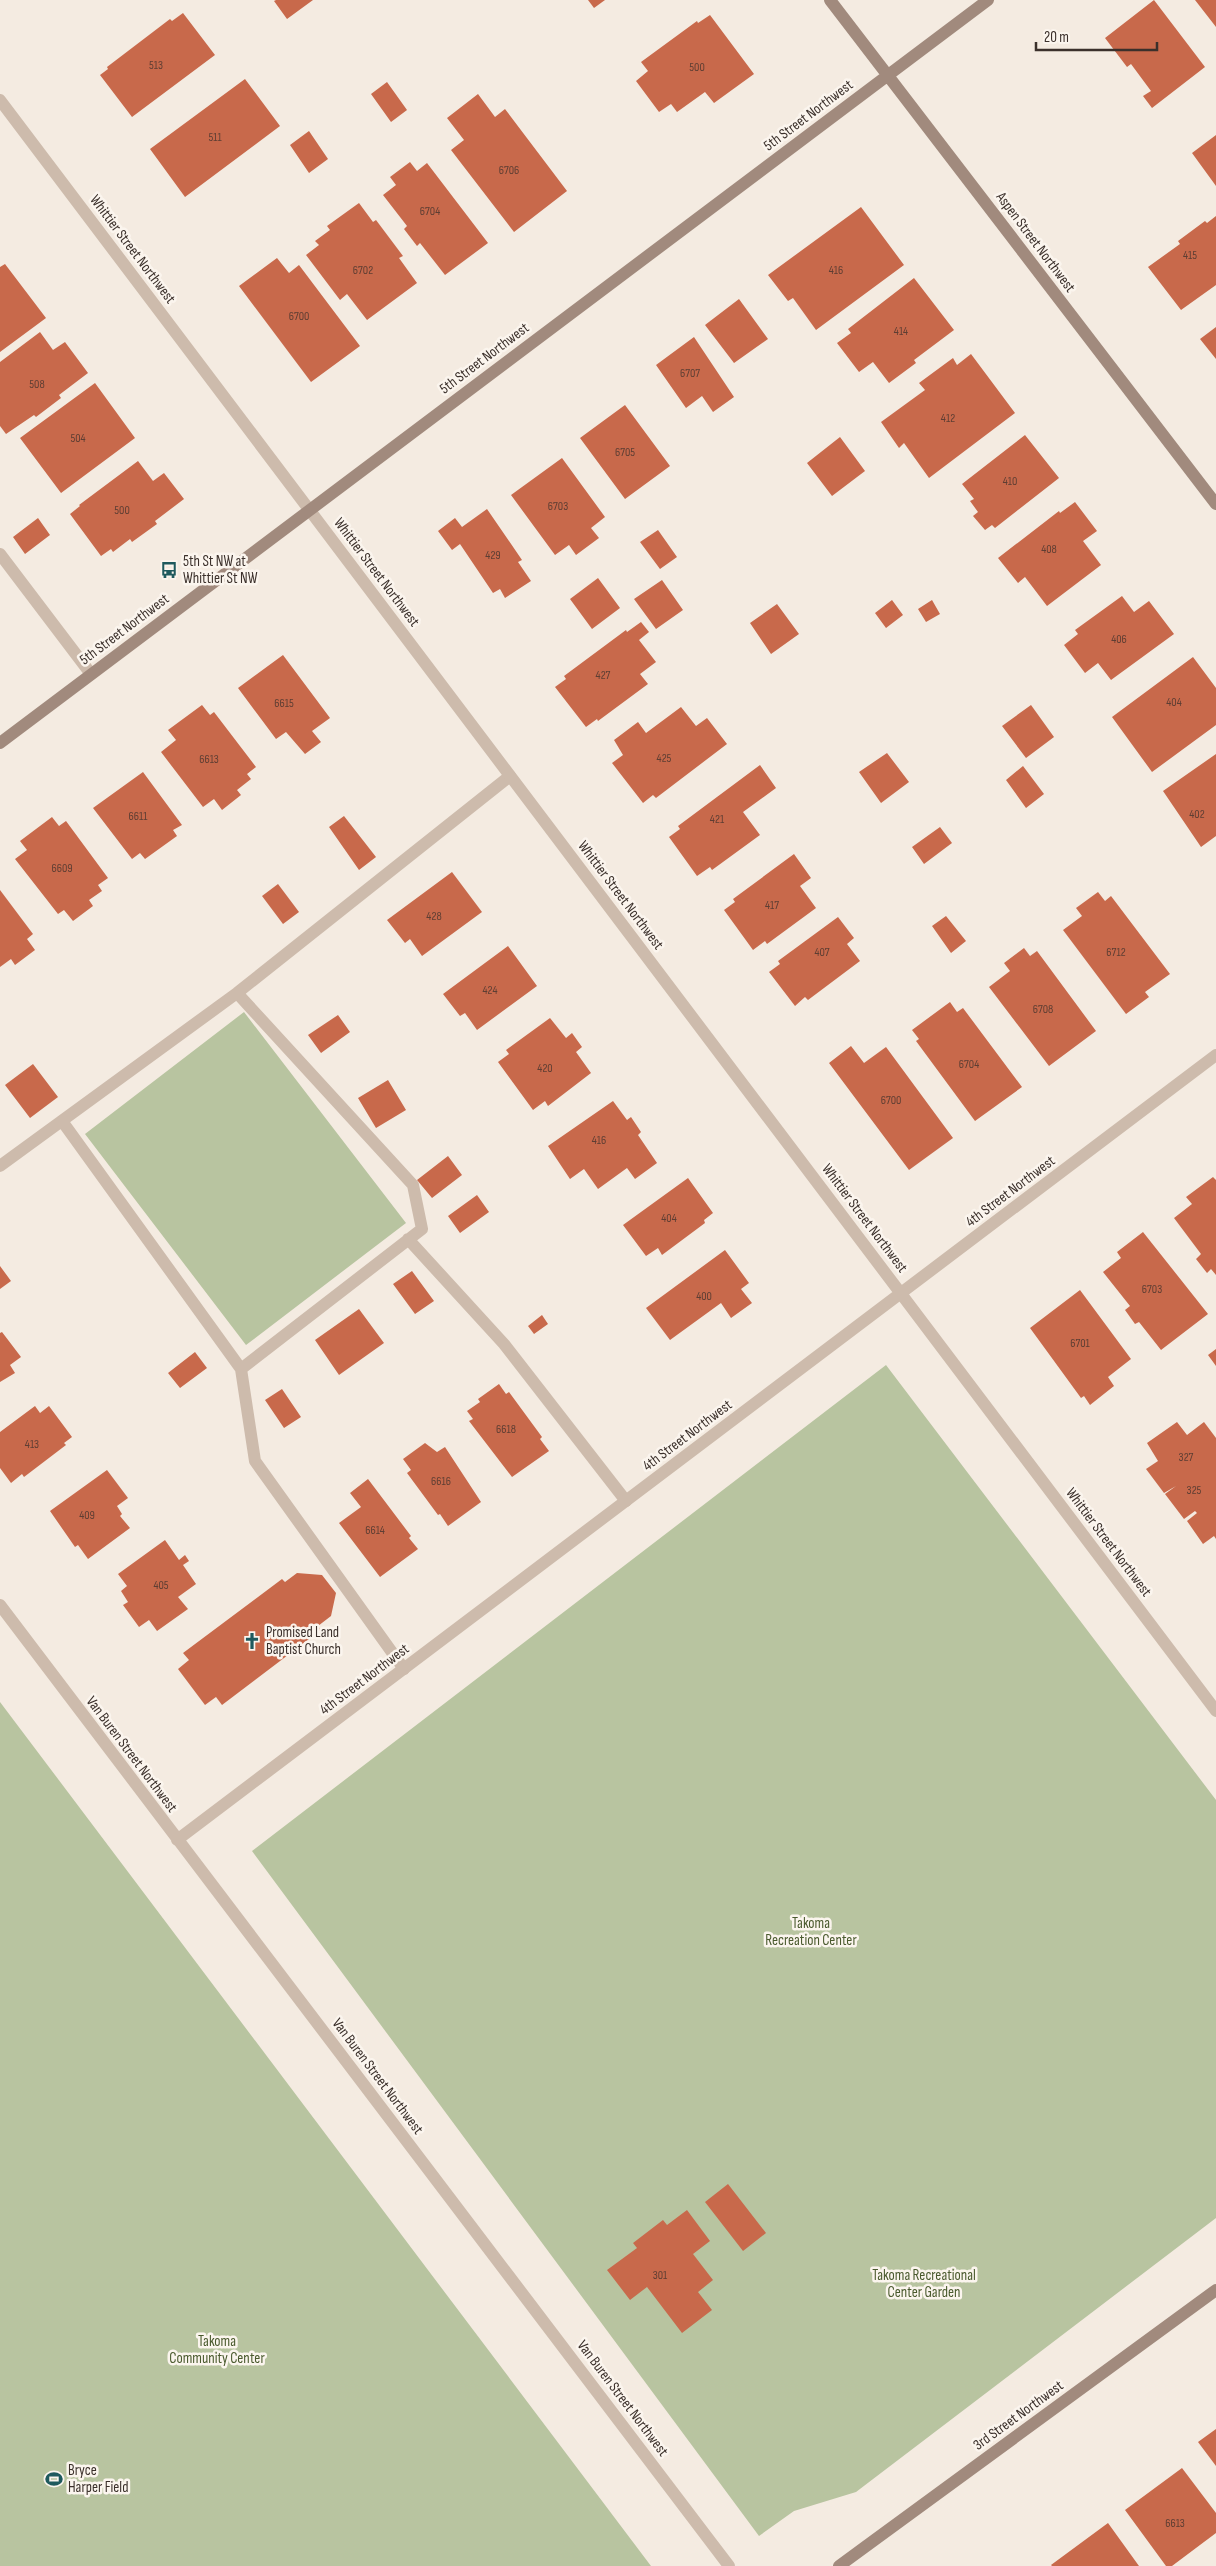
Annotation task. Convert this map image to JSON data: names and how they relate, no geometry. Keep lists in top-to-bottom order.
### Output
{
  "streets": {
    "street": [
      "5th Street Northwest",
      "Aspen Street Northwest",
      "Whittier Street Northwest",
      "4th Street Northwest",
      "Van Buren Street Northwest",
      "3rd Street Northwest"
    ]
  },
  "crossings": [
    ["5th Street Northwest", "Aspen Street Northwest"],
    ["5th Street Northwest", "Whittier Street Northwest"],
    ["Whittier Street Northwest", "4th Street Northwest"],
    ["4th Street Northwest", "Van Buren Street Northwest"]
  ],
  "parks": ["Takoma Recreation Center", "Takoma Recreational Center Garden", "Takoma Community Center"],
  "places": {
    "bus stop": ["5th St NW at Whittier St NW"],
    "church": ["Promised Land Baptist Church"],
    "sports": ["Bryce Harper Field"]
  },
  "house_numbers": [
    "513",
    "500",
    "511",
    "6706",
    "6704",
    "415",
    "6702",
    "416",
    "6700",
    "414",
    "6707",
    "508",
    "412",
    "504",
    "6705",
    "410",
    "6703",
    "500",
    "408",
    "429",
    "406",
    "427",
    "404",
    "6615",
    "425",
    "6613",
    "402",
    "6611",
    "421",
    "6609",
    "417",
    "428",
    "407",
    "6712",
    "424",
    "6708",
    "6704",
    "420",
    "6700",
    "416",
    "404",
    "6703",
    "400",
    "6701",
    "6618",
    "413",
    "327",
    "6616",
    "325",
    "409",
    "6614",
    "405",
    "301",
    "6613"
  ],
  "scale_bar": "20 m"
}
